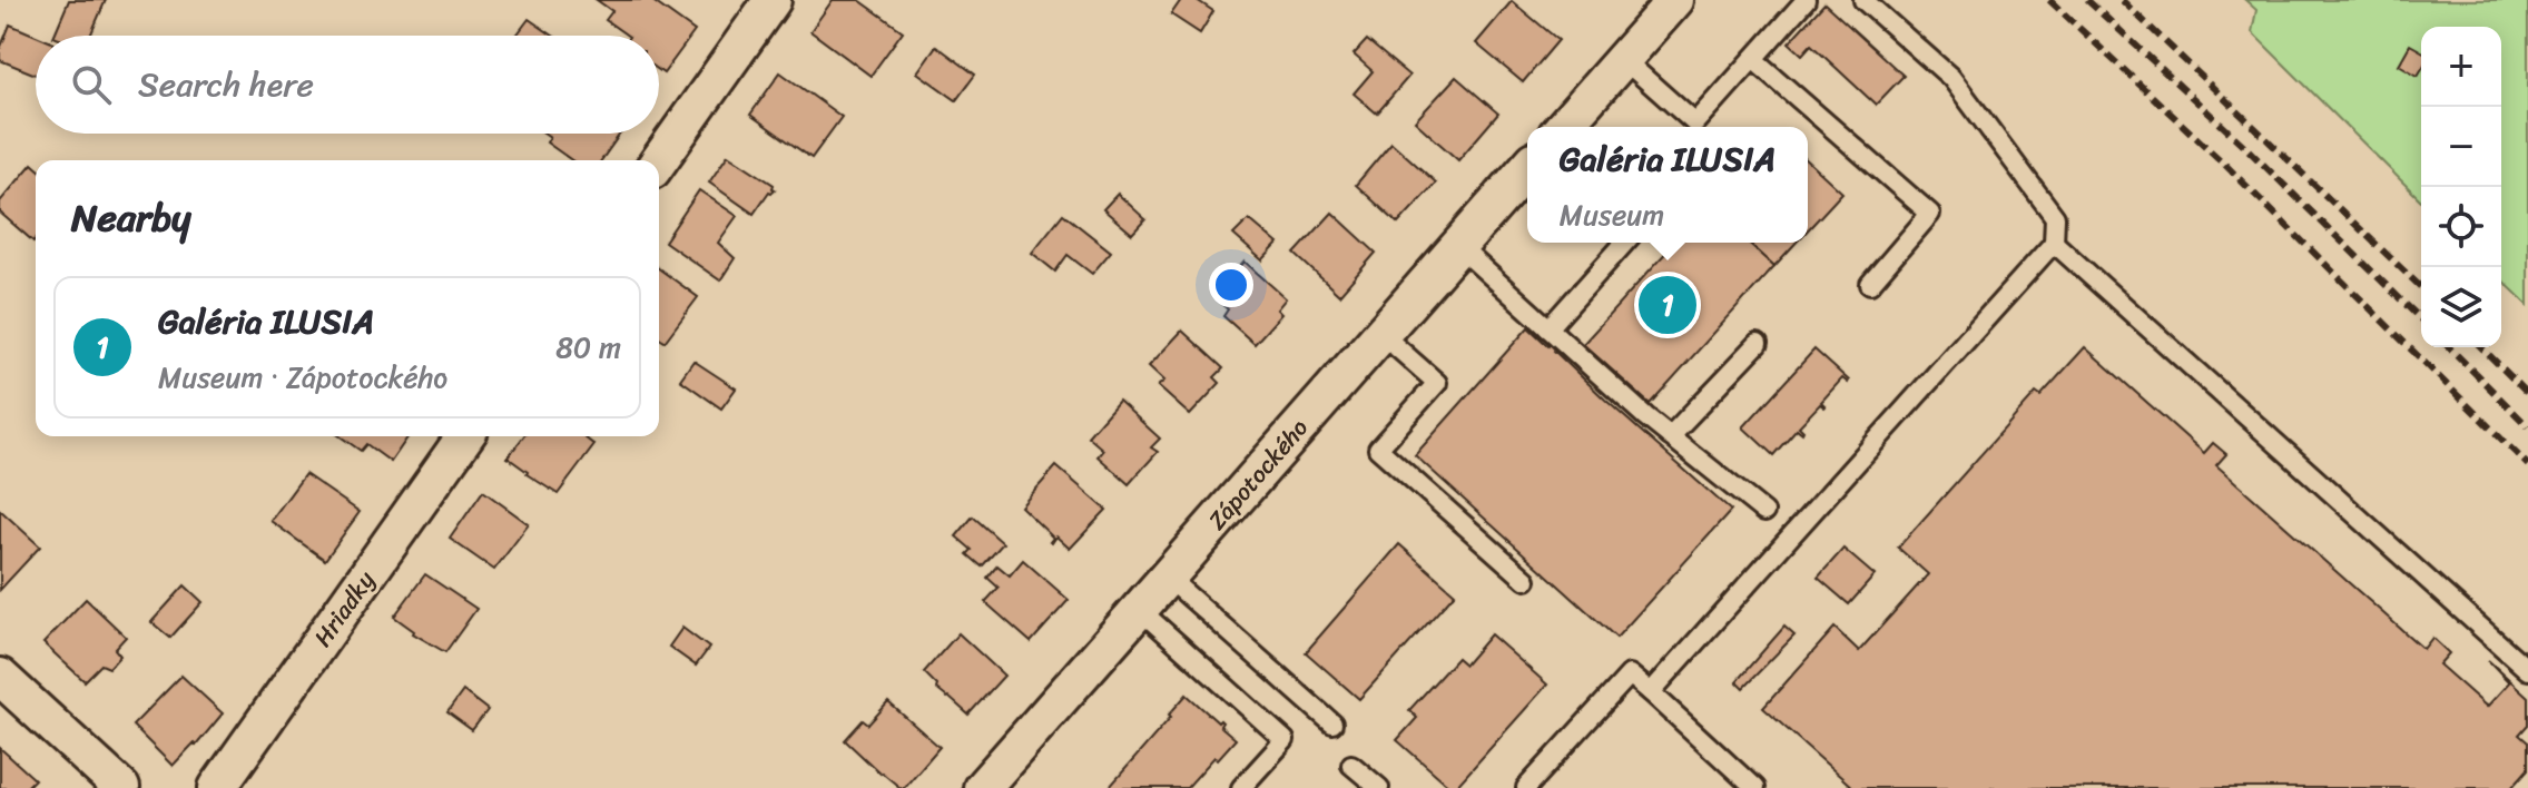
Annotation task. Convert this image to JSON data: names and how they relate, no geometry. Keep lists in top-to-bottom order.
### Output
{
  "streets": {
    "street": ["Zápotockého", "Hriadky"]
  },
  "page": {
    "map_buttons": ["+", "−"],
    "search": "Search here",
    "popup": ["Galéria ILUSIA", "Museum"],
    "heading": "Nearby",
    "pins": "1",
    "list": [
      {
        "mark": "1",
        "name": "Galéria ILUSIA",
        "note": "Museum · Zápotockého",
        "value": "80 m"
      }
    ]
  }
}
